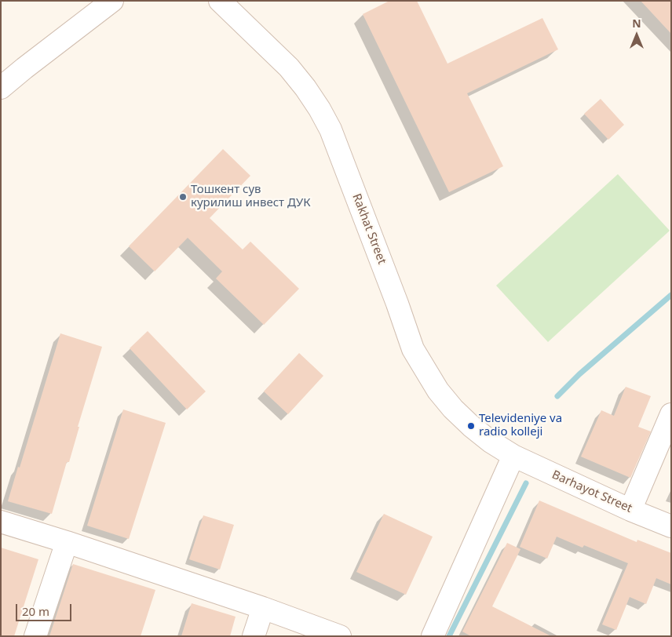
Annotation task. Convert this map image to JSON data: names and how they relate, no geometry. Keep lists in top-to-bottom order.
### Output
{
  "streets": {
    "street": ["Rakhat Street", "Barhayot Street"]
  },
  "crossings": [
    ["Rakhat Street", "Barhayot Street"]
  ],
  "places": ["Тошкент сув курилиш инвест ДУК", "Televideniye va radio kolleji"],
  "scale_bar": "20 m",
  "north": "top"
}
